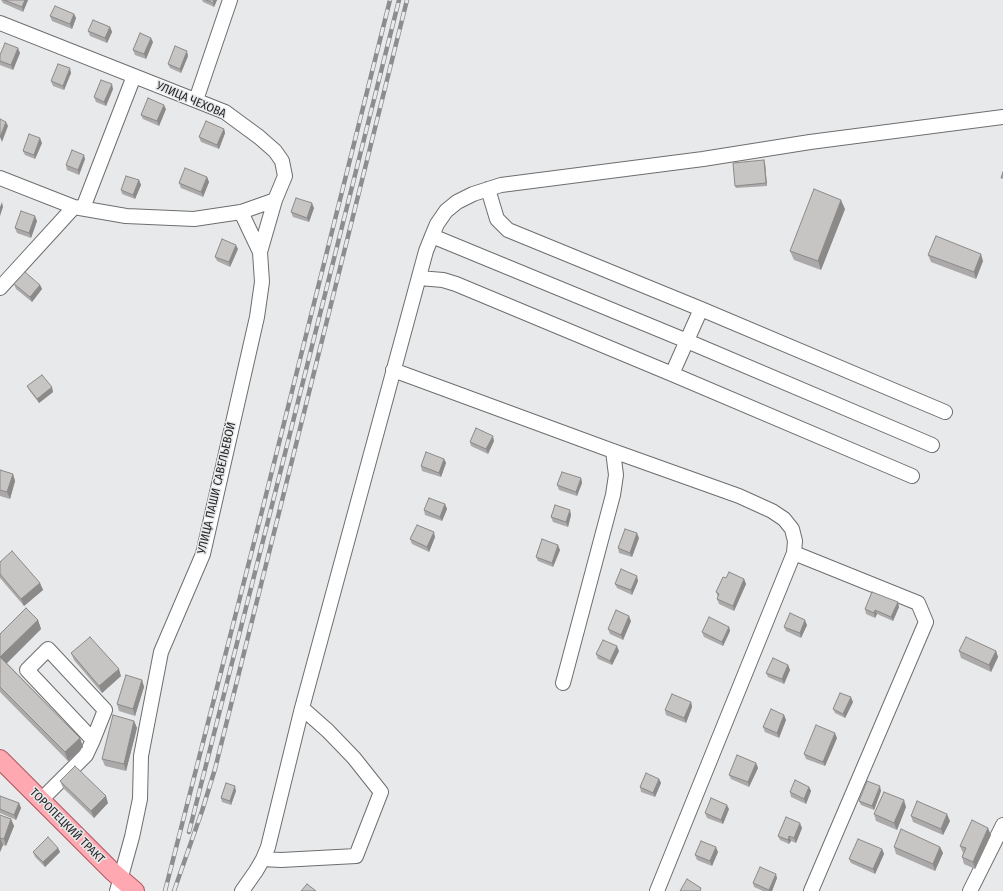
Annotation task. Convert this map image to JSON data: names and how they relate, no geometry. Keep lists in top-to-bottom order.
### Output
{
  "streets": {
    "main road": ["ТОРОПЕЦКИЙ ТРАКТ"],
    "street": ["УЛИЦА ЧЕХОВА", "УЛИЦА ПАШИ САВЕЛЬЕВОЙ"]
  },
  "crossings": [
    ["УЛИЦА ЧЕХОВА", "УЛИЦА ПАШИ САВЕЛЬЕВОЙ"],
    ["УЛИЦА ПАШИ САВЕЛЬЕВОЙ", "ТОРОПЕЦКИЙ ТРАКТ"]
  ]
}
